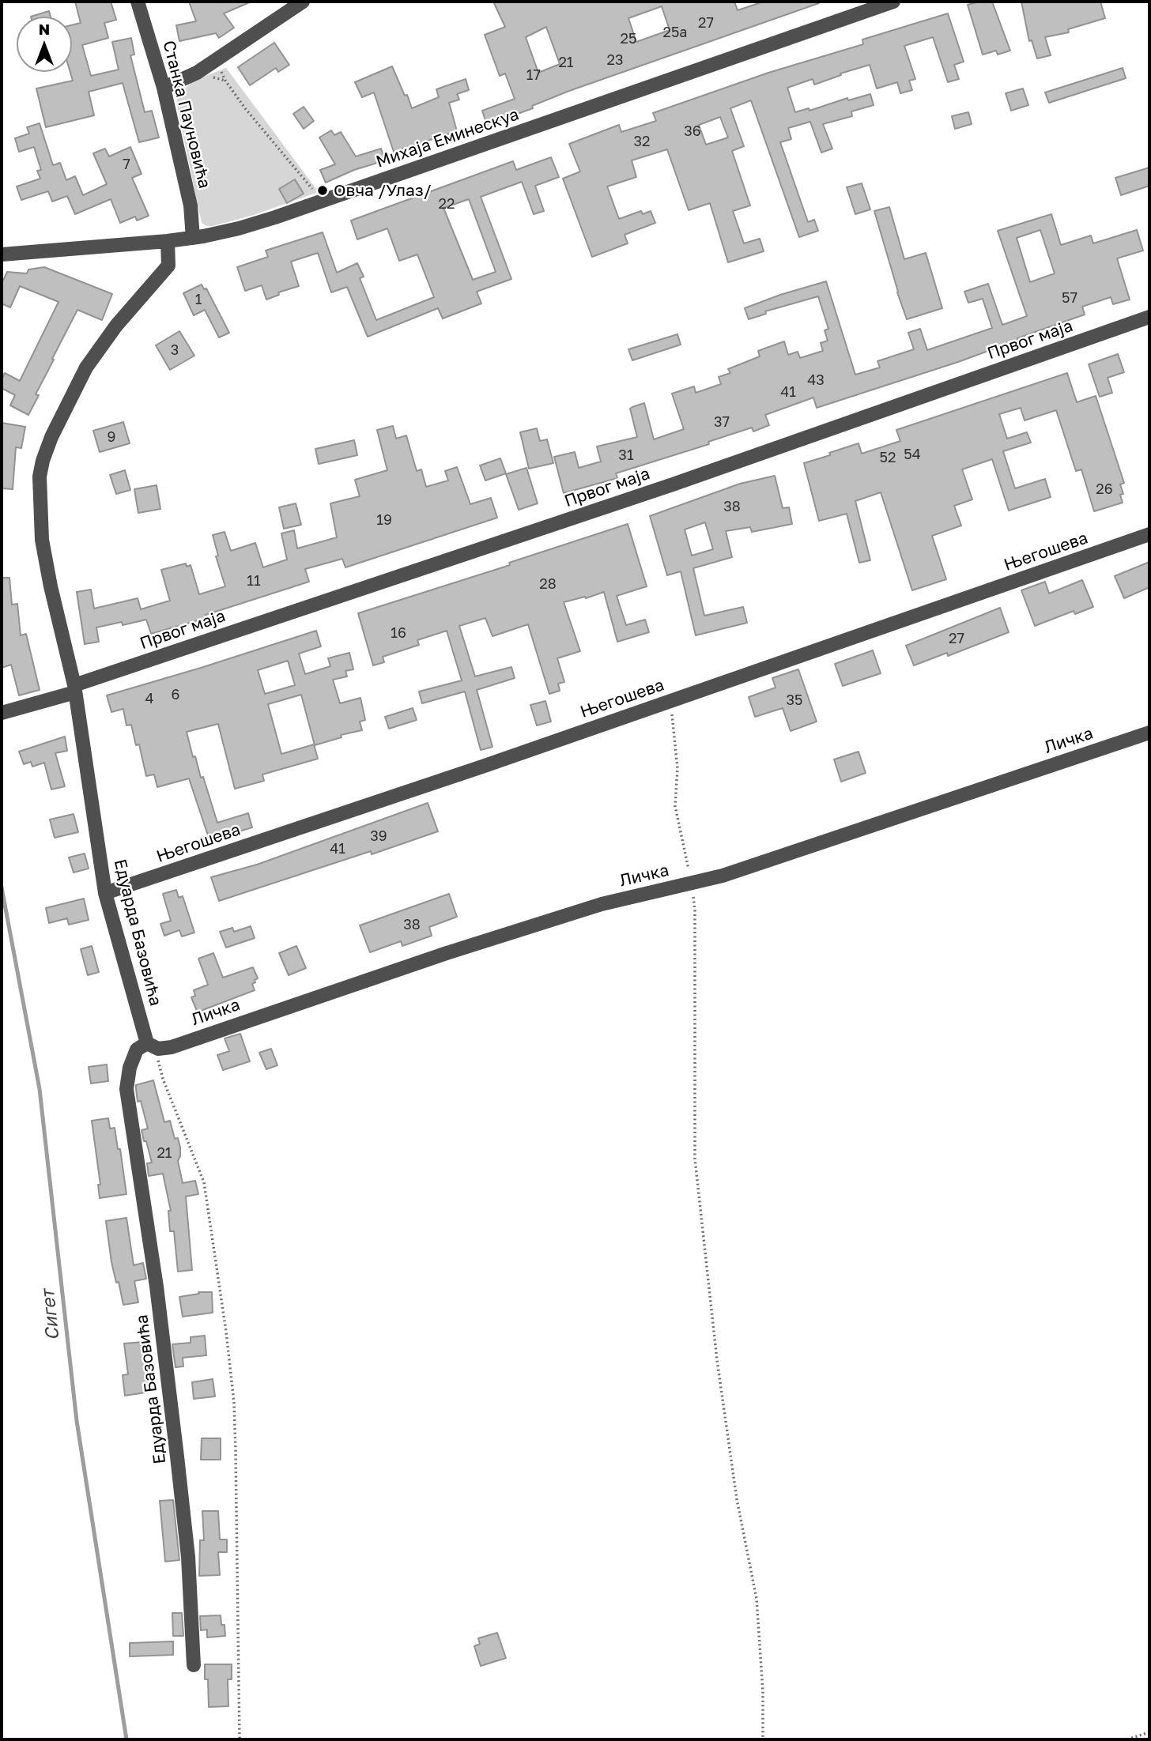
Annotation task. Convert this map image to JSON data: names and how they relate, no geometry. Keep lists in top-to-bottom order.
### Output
{
  "streets": {
    "street": [
      "Станка Пауновића",
      "Михаја Еминескуа",
      "Првог маја",
      "Његошева",
      "Личка",
      "Едуарда Базовића"
    ]
  },
  "crossings": [
    ["Станка Пауновића", "Михаја Еминескуа"],
    ["Михаја Еминескуа", "Едуарда Базовића"],
    ["Првог маја", "Едуарда Базовића"],
    ["Његошева", "Едуарда Базовића"],
    ["Личка", "Едуарда Базовића"]
  ],
  "water": ["Сигет"],
  "places": ["Овча /Улаз/"],
  "house_numbers": [
    "27",
    "25a",
    "25",
    "23",
    "21",
    "17",
    "36",
    "32",
    "7",
    "22",
    "57",
    "1",
    "3",
    "43",
    "41",
    "37",
    "9",
    "54",
    "31",
    "52",
    "26",
    "38",
    "19",
    "11",
    "28",
    "16",
    "27",
    "6",
    "4",
    "35",
    "39",
    "41",
    "38",
    "21"
  ],
  "north": "top"
}
